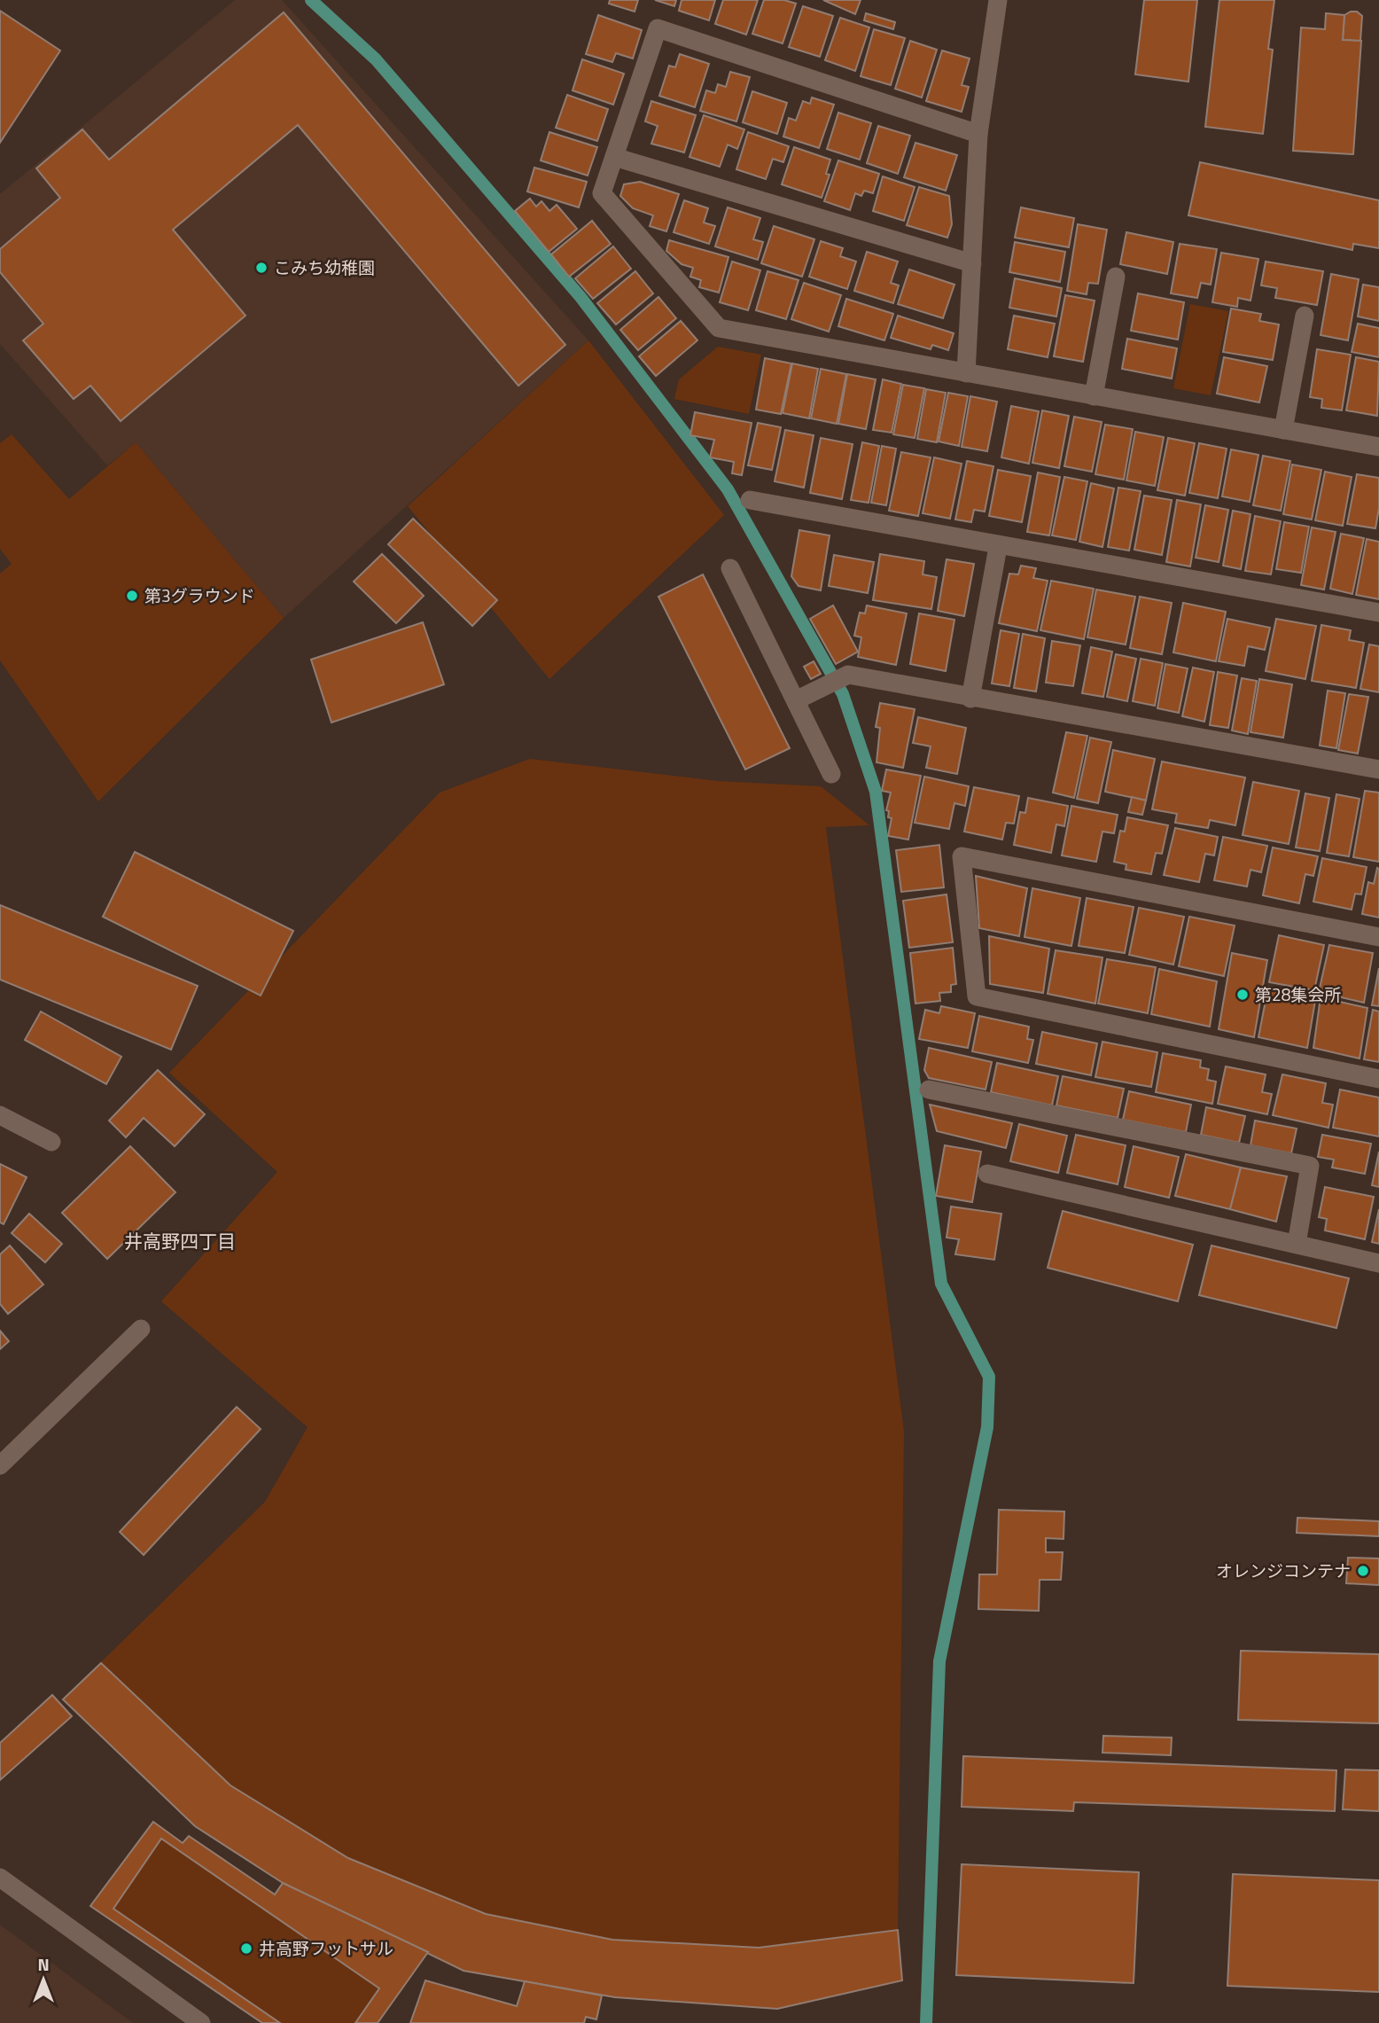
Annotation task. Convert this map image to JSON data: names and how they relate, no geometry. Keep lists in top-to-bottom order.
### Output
{
  "districts": ["井高野四丁目"],
  "places": [
    "こみち幼稚園",
    "第3グラウンド",
    "第28集会所",
    "オレンジコンテナ",
    "井高野フットサル"
  ],
  "north": "top"
}
